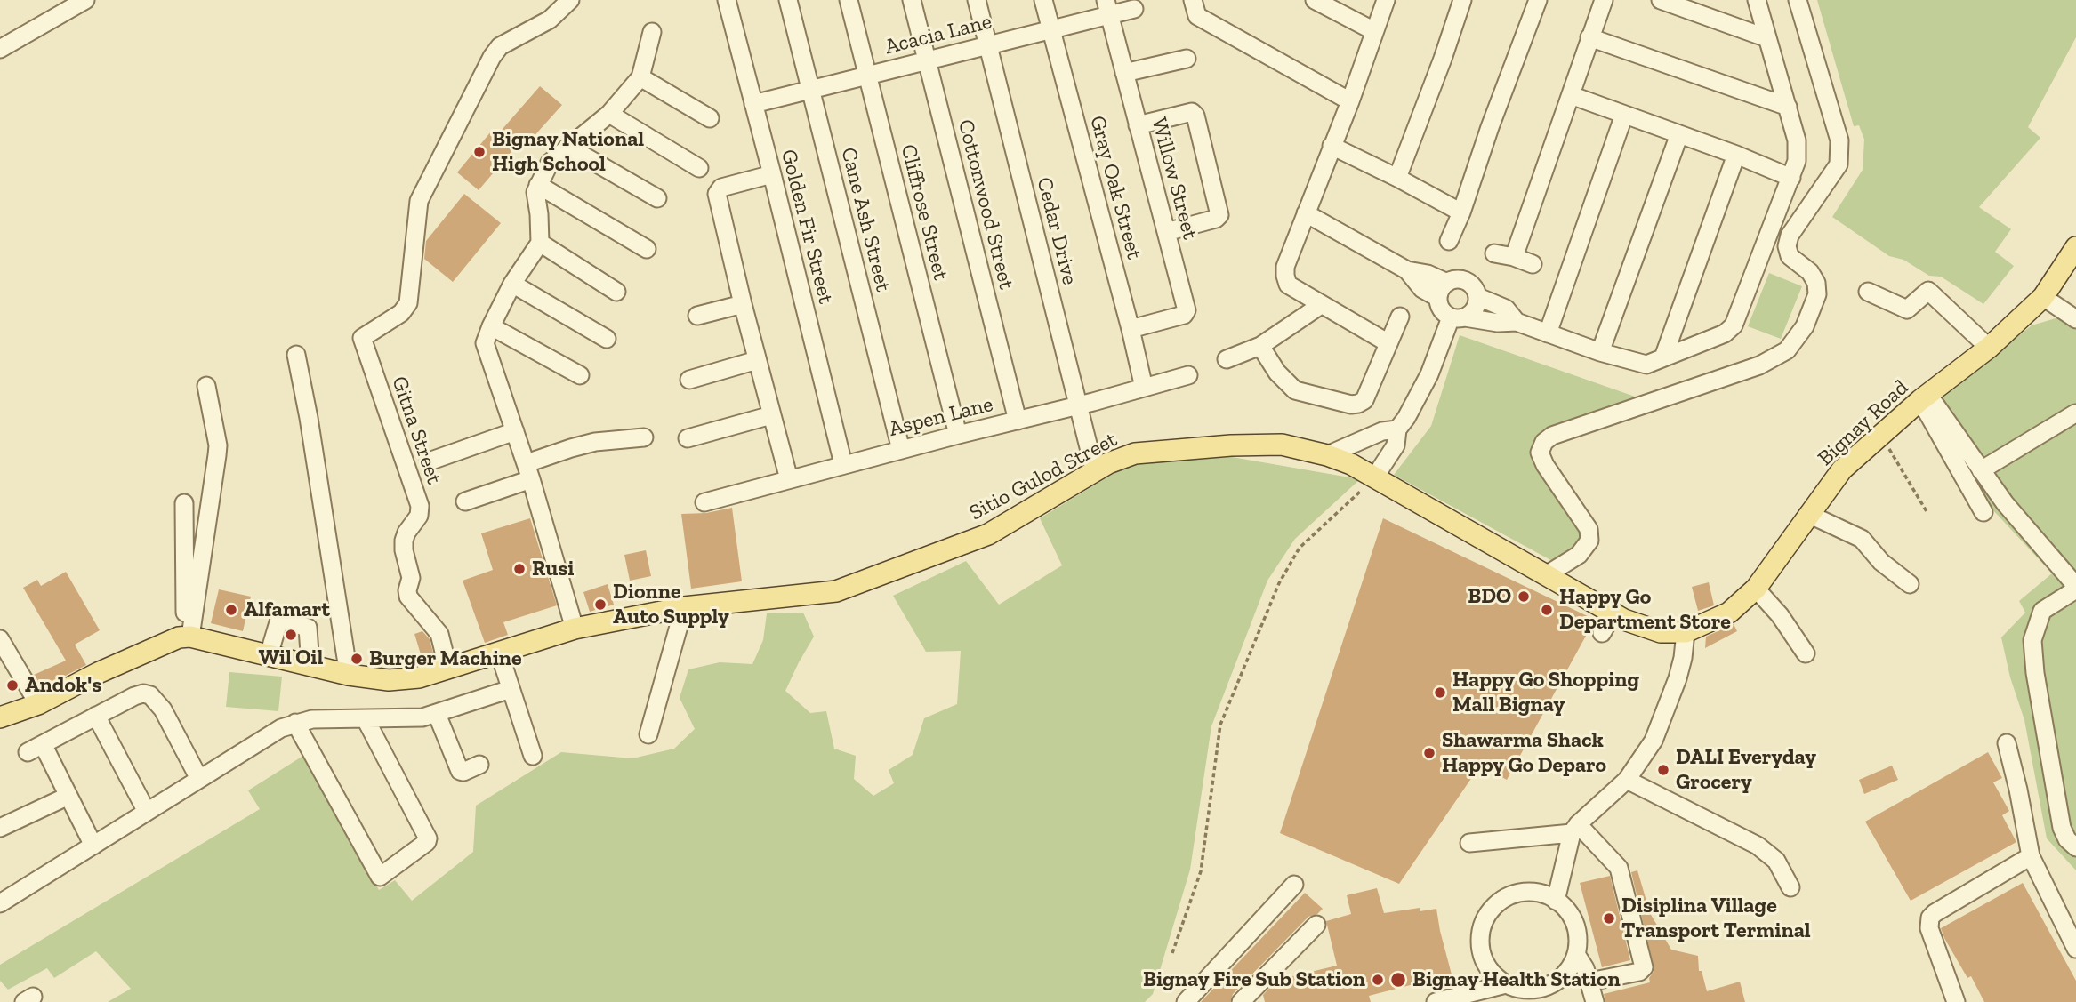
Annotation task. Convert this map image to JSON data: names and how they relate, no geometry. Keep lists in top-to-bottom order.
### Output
{
  "streets": {
    "main road": ["Bignay Road", "Sitio Gulod Street"],
    "street": [
      "Acacia Lane",
      "Willow Street",
      "Gray Oak Street",
      "Cottonwood Street",
      "Cliffrose Street",
      "Cane Ash Street",
      "Golden Fir Street",
      "Cedar Drive",
      "Aspen Lane",
      "Gitna Street"
    ]
  },
  "crossings": [
    ["Acacia Lane", "Willow Street"],
    ["Acacia Lane", "Gray Oak Street"],
    ["Acacia Lane", "Cottonwood Street"],
    ["Acacia Lane", "Cliffrose Street"],
    ["Acacia Lane", "Cane Ash Street"],
    ["Acacia Lane", "Golden Fir Street"],
    ["Acacia Lane", "Cedar Drive"],
    ["Willow Street", "Gray Oak Street"],
    ["Gray Oak Street", "Aspen Lane"],
    ["Cottonwood Street", "Aspen Lane"],
    ["Cliffrose Street", "Aspen Lane"],
    ["Cane Ash Street", "Aspen Lane"],
    ["Golden Fir Street", "Aspen Lane"],
    ["Cedar Drive", "Aspen Lane"],
    ["Cedar Drive", "Sitio Gulod Street"],
    ["Bignay Road", "Sitio Gulod Street"],
    ["Gitna Street", "Sitio Gulod Street"]
  ],
  "places": [
    "Bignay National High School",
    "Rusi",
    "BDO",
    "Dionne Auto Supply",
    "Alfamart",
    "Happy Go Department Store",
    "Wil Oil",
    "Burger Machine",
    "Andok's",
    "Happy Go Shopping Mall Bignay",
    "Shawarma Shack Happy Go Deparo",
    "DALI Everyday Grocery",
    "Disiplina Village Transport Terminal",
    "Bignay Fire Sub Station",
    "Bignay Health Station"
  ]
}
